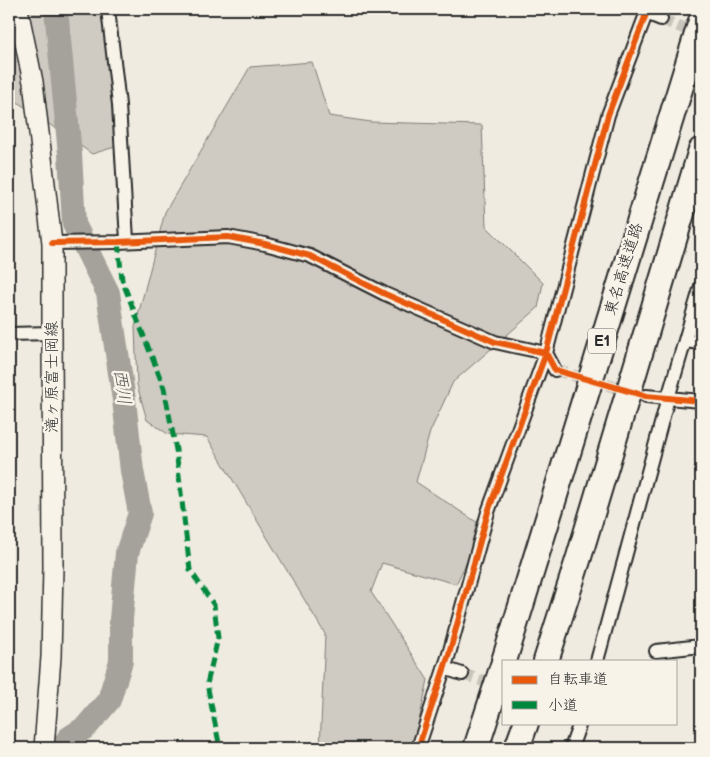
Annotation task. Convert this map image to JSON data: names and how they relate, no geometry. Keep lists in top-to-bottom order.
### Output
{
  "streets": {
    "highway": ["東名高速道路", "E1"],
    "main road": ["滝ヶ原富士岡線"]
  },
  "water": ["西川"],
  "legend": ["自転車道", "小道"]
}
